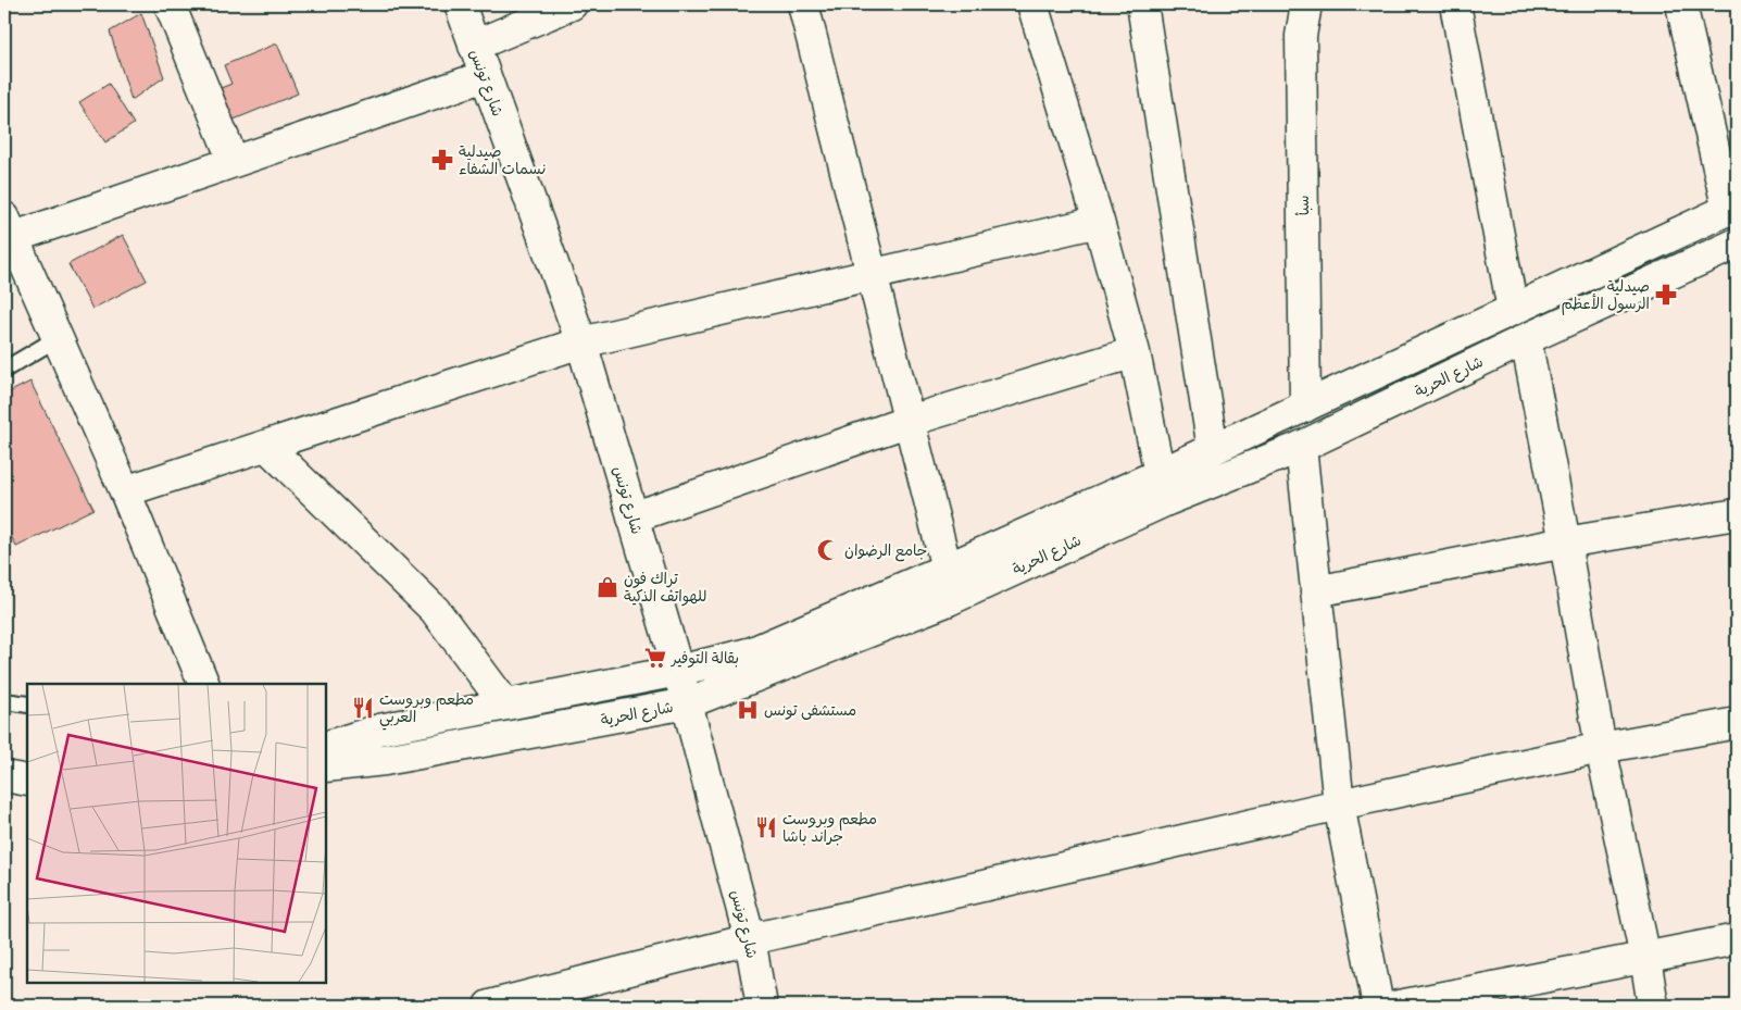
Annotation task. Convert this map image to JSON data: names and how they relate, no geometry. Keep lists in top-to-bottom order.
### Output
{
  "streets": {
    "street": ["شارع تونس", "سبأ", "شارع الحرية"]
  },
  "crossings": [
    ["شارع تونس", "شارع الحرية"]
  ],
  "places": {
    "pharmacy": ["صيدلية نسمات الشفاء", "صيدلية الرسول الأعظم"],
    "mosque": ["جامع الرضوان"],
    "shop": ["تراك فون للهواتف الذكية"],
    "supermarket": ["بقالة التوفير"],
    "restaurant": ["مطعم وبروست العربي", "مطعم وبروست جراند باشا"],
    "hospital": ["مستشفى تونس"]
  }
}
